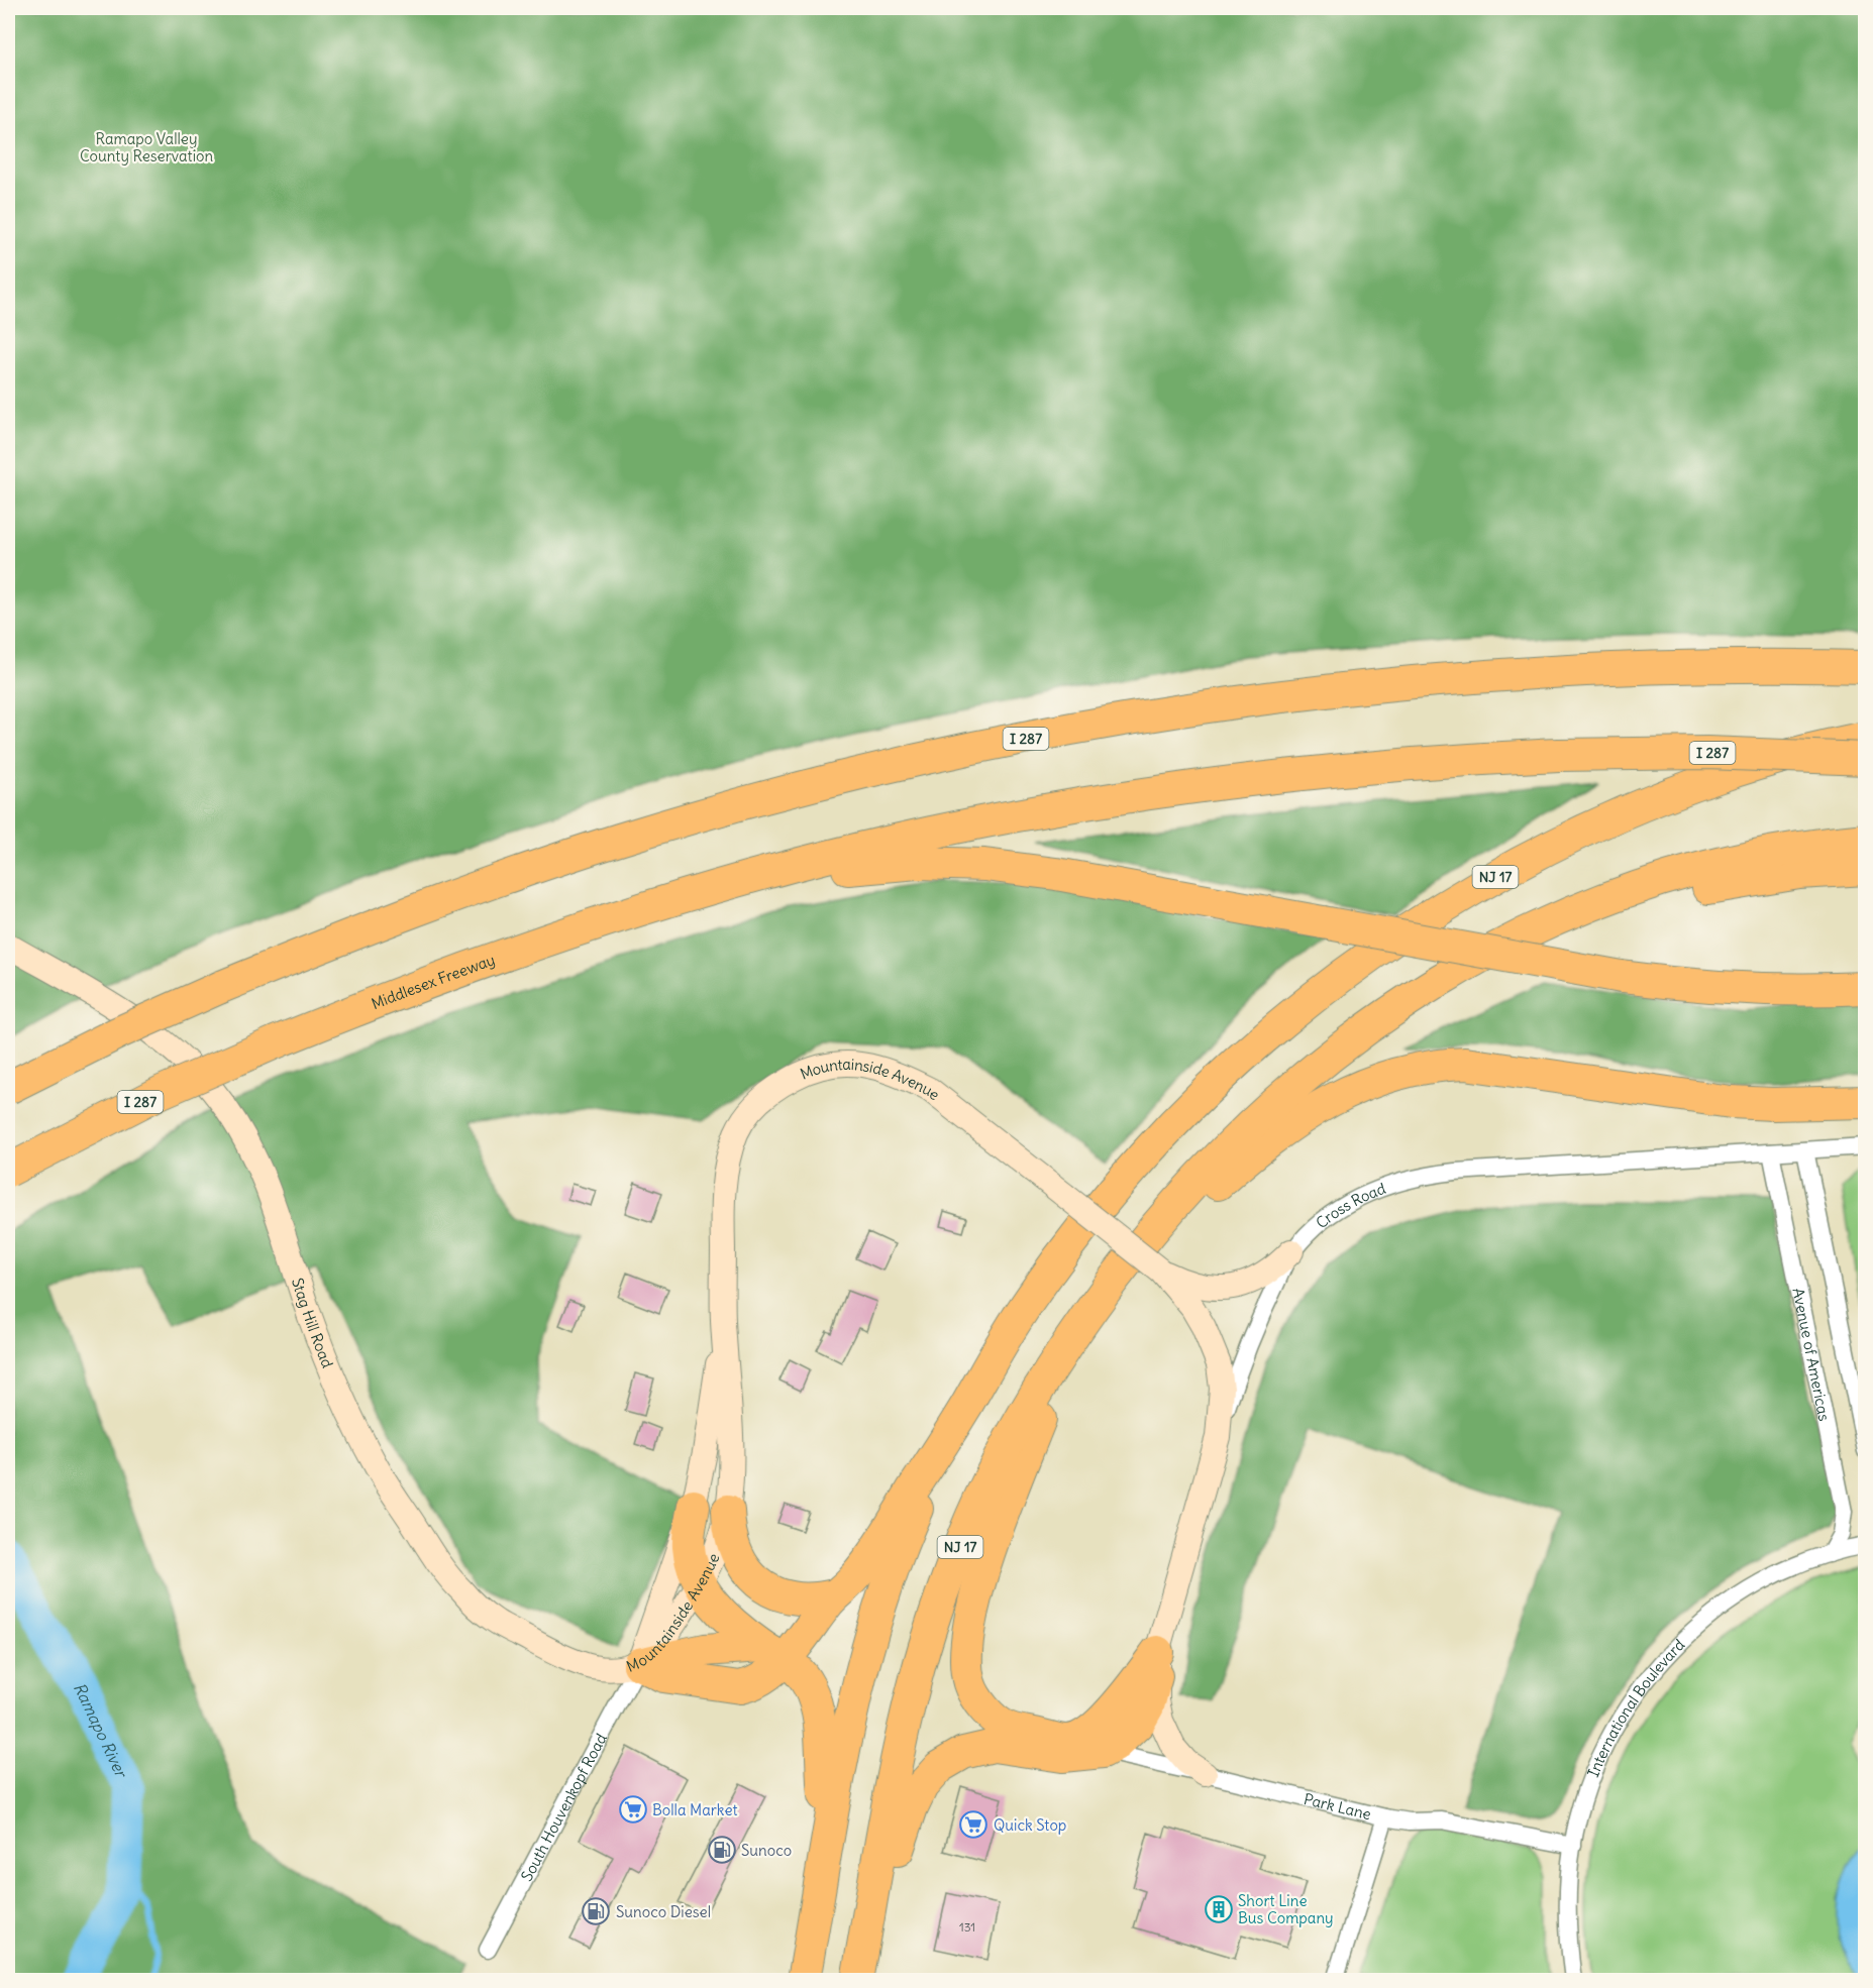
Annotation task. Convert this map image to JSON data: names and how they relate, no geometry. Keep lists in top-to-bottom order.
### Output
{
  "streets": {
    "highway": ["I 287", "NJ 17", "Middlesex Freeway"],
    "street": [
      "Mountainside Avenue",
      "Cross Road",
      "Stag Hill Road",
      "Avenue of Americas",
      "International Boulevard",
      "Park Lane",
      "South Houvenkopf Road"
    ]
  },
  "crossings": [
    ["I 287", "Middlesex Freeway"],
    ["Mountainside Avenue", "Cross Road"],
    ["Mountainside Avenue", "Stag Hill Road"],
    ["Mountainside Avenue", "South Houvenkopf Road"],
    ["Cross Road", "Avenue of Americas"],
    ["Stag Hill Road", "South Houvenkopf Road"],
    ["Avenue of Americas", "International Boulevard"],
    ["International Boulevard", "Park Lane"]
  ],
  "water": ["Ramapo River"],
  "parks": ["Ramapo Valley County Reservation"],
  "places": {
    "supermarket": ["Bolla Market", "Quick Stop"],
    "fuel station": ["Sunoco", "Sunoco Diesel"],
    "building": ["Short Line Bus Company"]
  },
  "house_numbers": ["131"]
}
